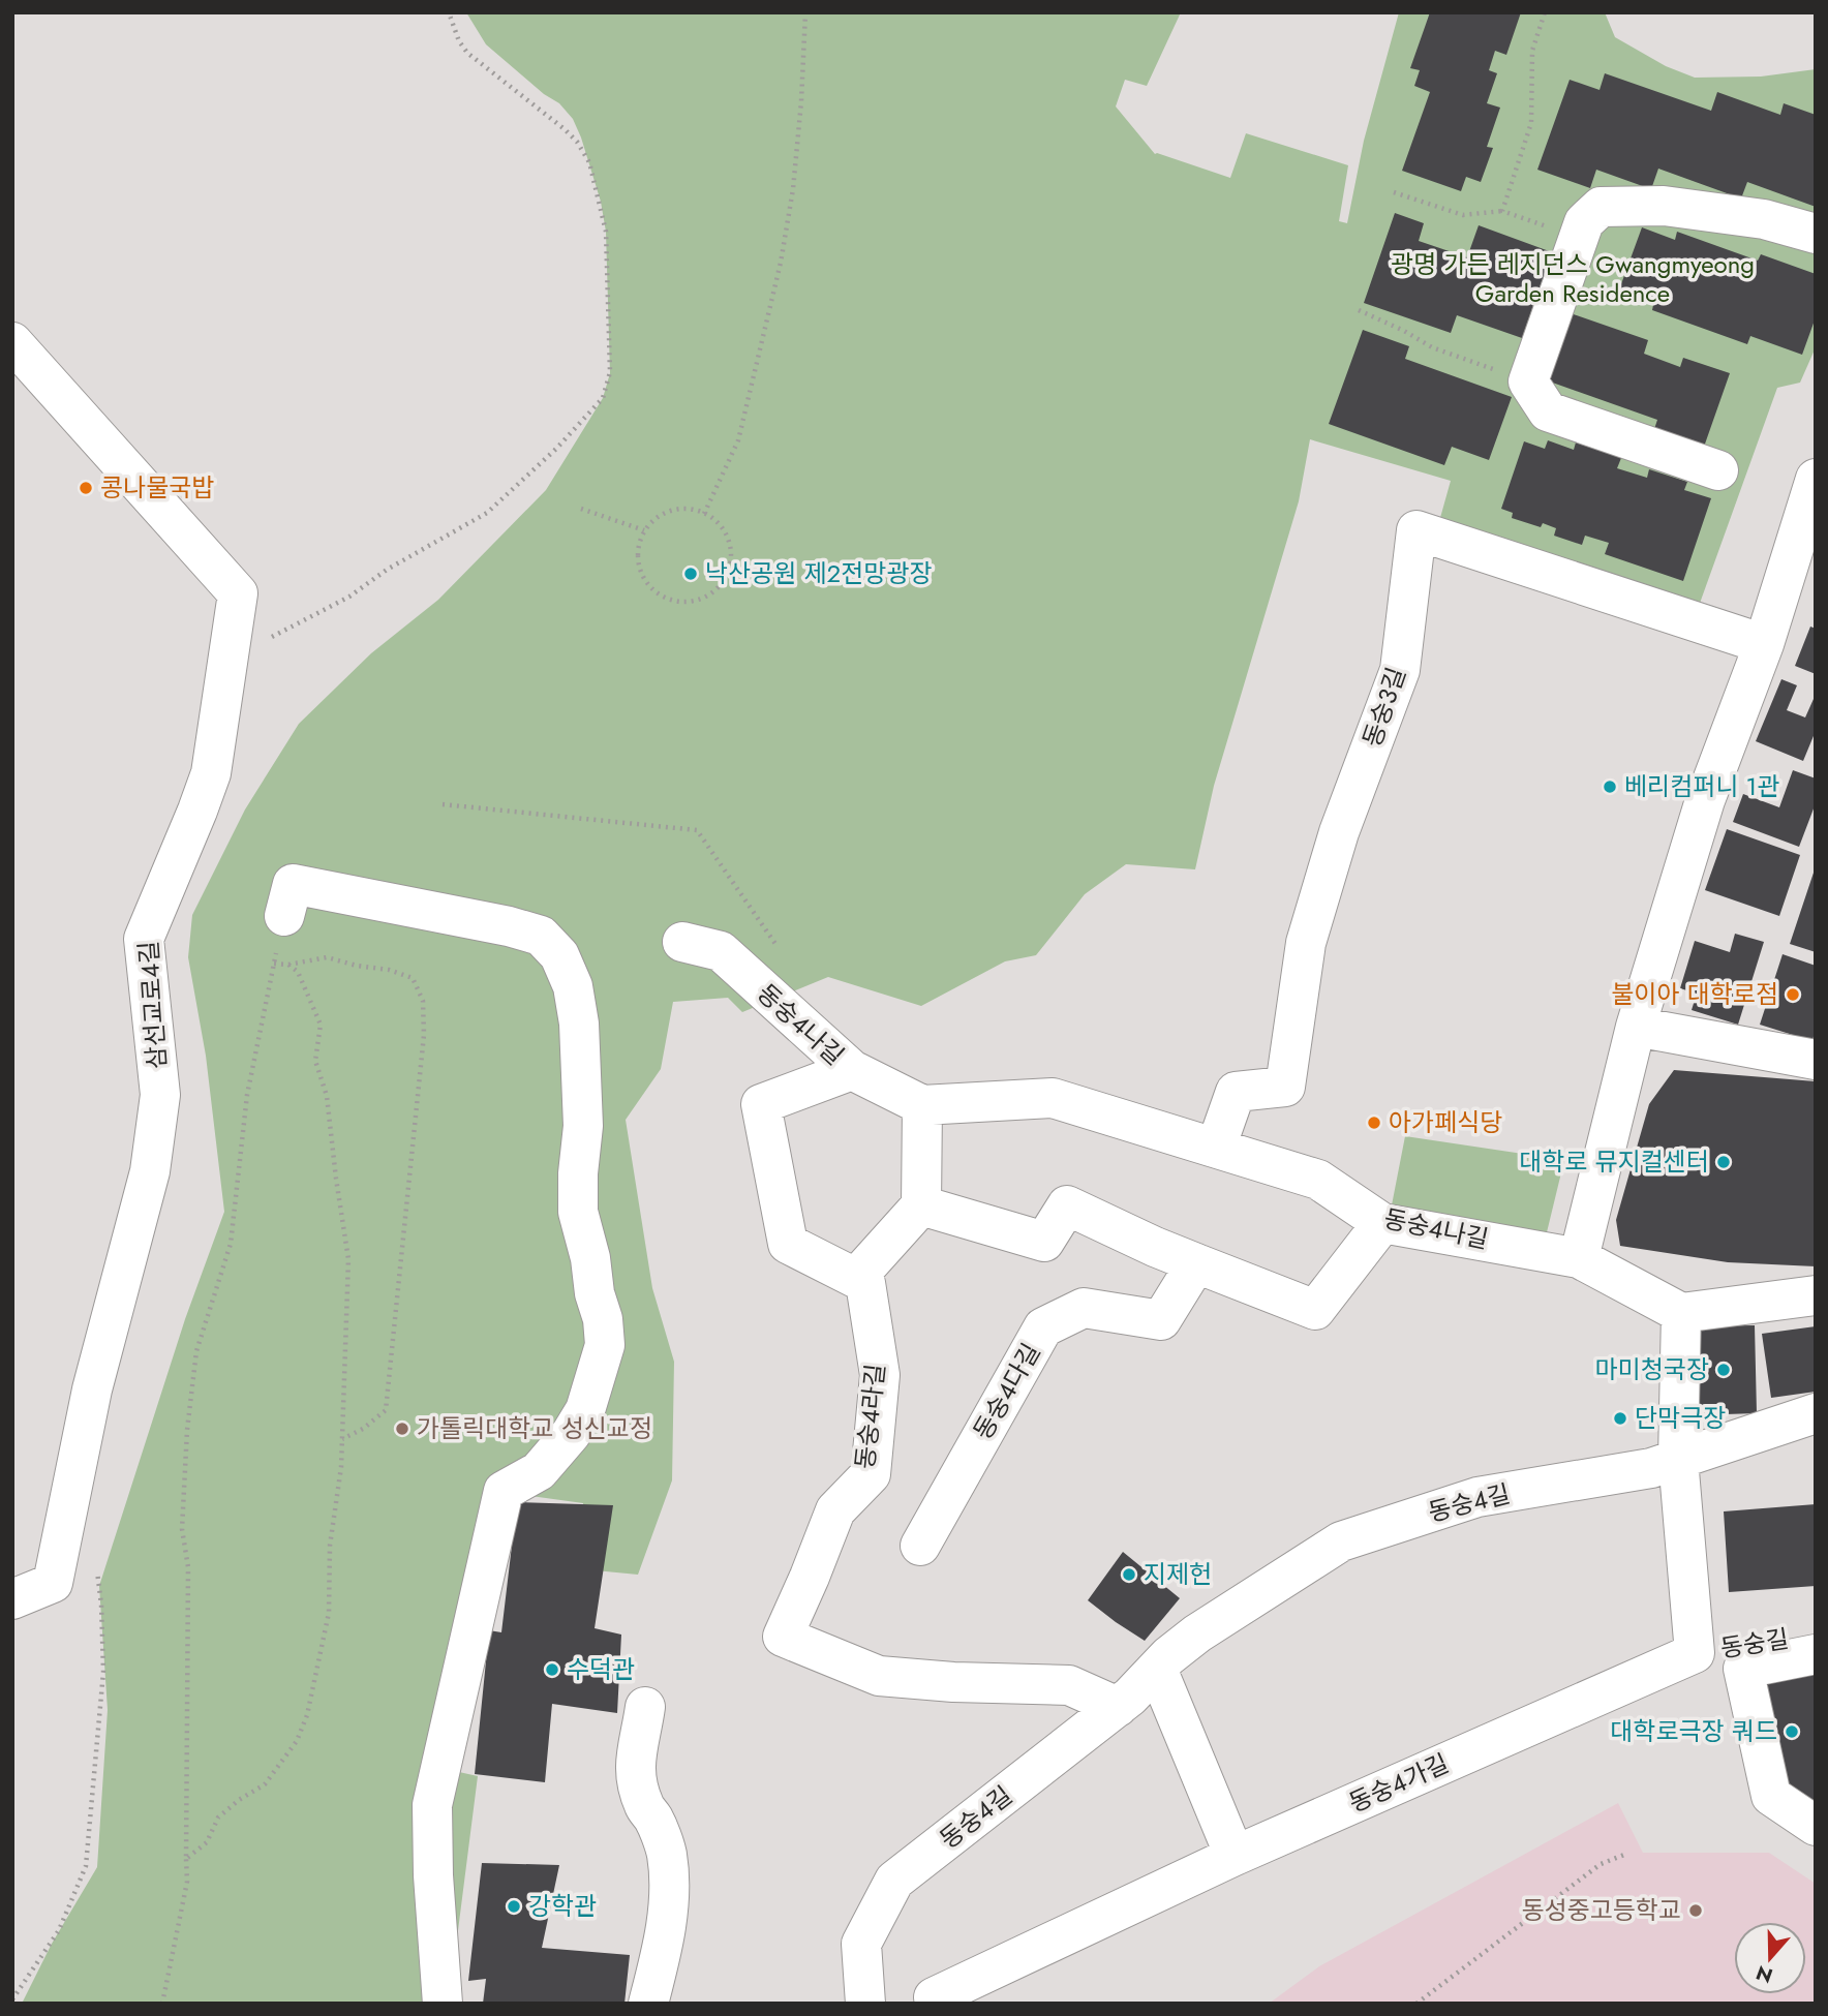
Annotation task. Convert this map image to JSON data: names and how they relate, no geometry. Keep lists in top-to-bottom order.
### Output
{
  "streets": {
    "street": [
      "동숭3길",
      "삼선교로4길",
      "동숭4나길",
      "동숭4다길",
      "동숭4라길",
      "동숭4길",
      "동숭길",
      "동숭4가길"
    ]
  },
  "crossings": [
    ["동숭3길", "동숭4나길"],
    ["동숭4나길", "동숭4라길"],
    ["동숭4라길", "동숭4길"],
    ["동숭길", "동숭4가길"]
  ],
  "parks": ["광명 가든 레지던스 Gwangmyeong Garden Residence"],
  "places": [
    "콩나물국밥",
    "낙산공원 제2전망광장",
    "베리컴퍼니 1관",
    "불이아 대학로점",
    "아가페식당",
    "대학로 뮤지컬센터",
    "마미청국장",
    "단막극장",
    "가톨릭대학교 성신교정",
    "지제헌",
    "수덕관",
    "대학로극장 쿼드",
    "강학관",
    "동성중고등학교"
  ],
  "north": "bottom"
}
